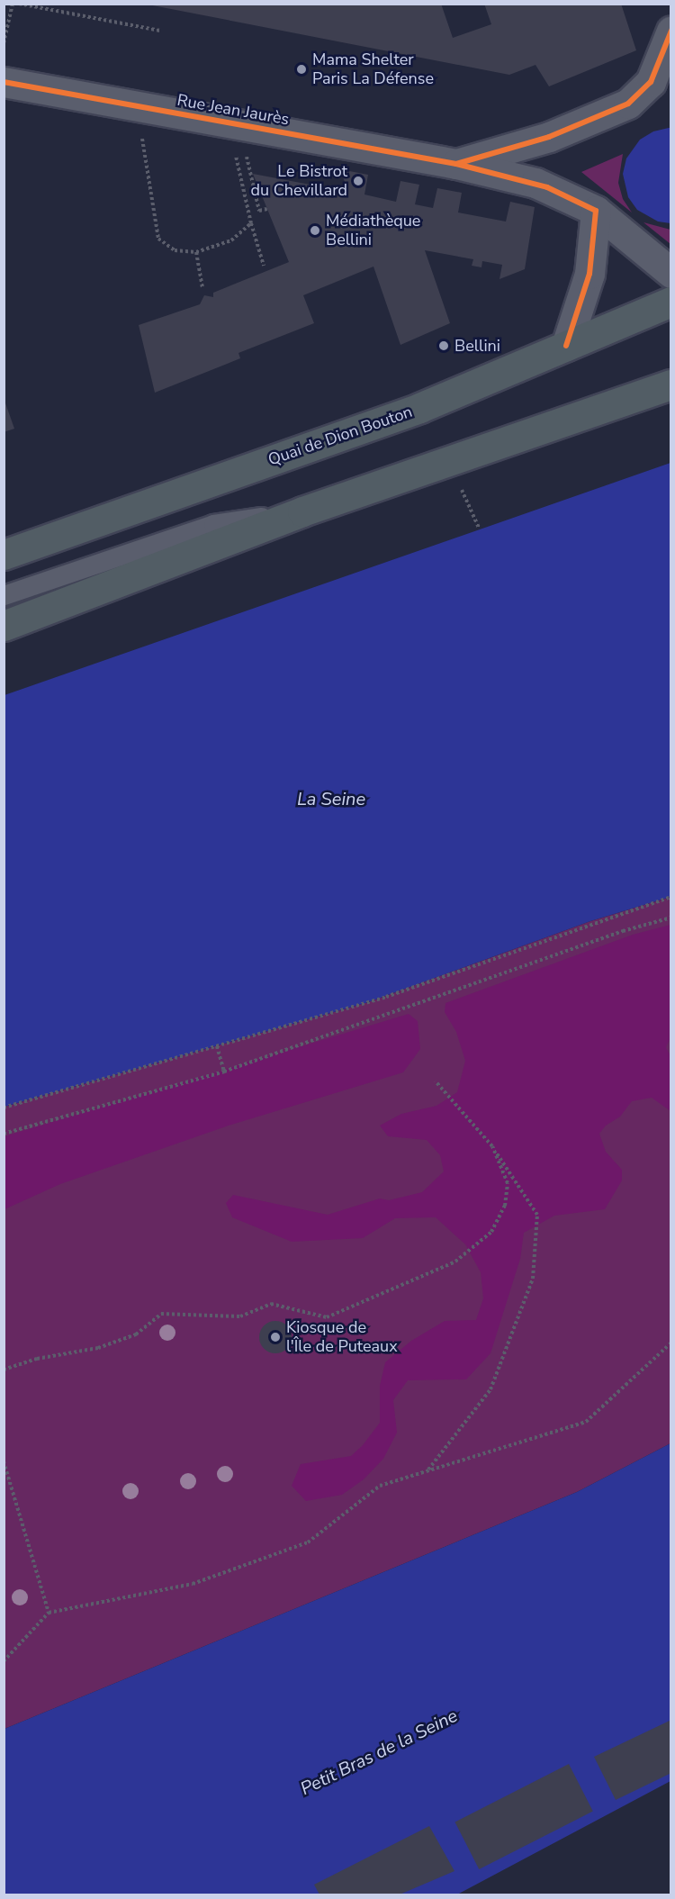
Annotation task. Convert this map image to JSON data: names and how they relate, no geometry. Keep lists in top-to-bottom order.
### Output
{
  "streets": {
    "main road": ["Quai de Dion Bouton"],
    "street": ["Rue Jean Jaurès"]
  },
  "water": ["La Seine", "Petit Bras de la Seine"],
  "places": [
    "Mama Shelter Paris La Défense",
    "Le Bistrot du Chevillard",
    "Médiathèque Bellini",
    "Bellini",
    "Kiosque de l'Île de Puteaux"
  ]
}
